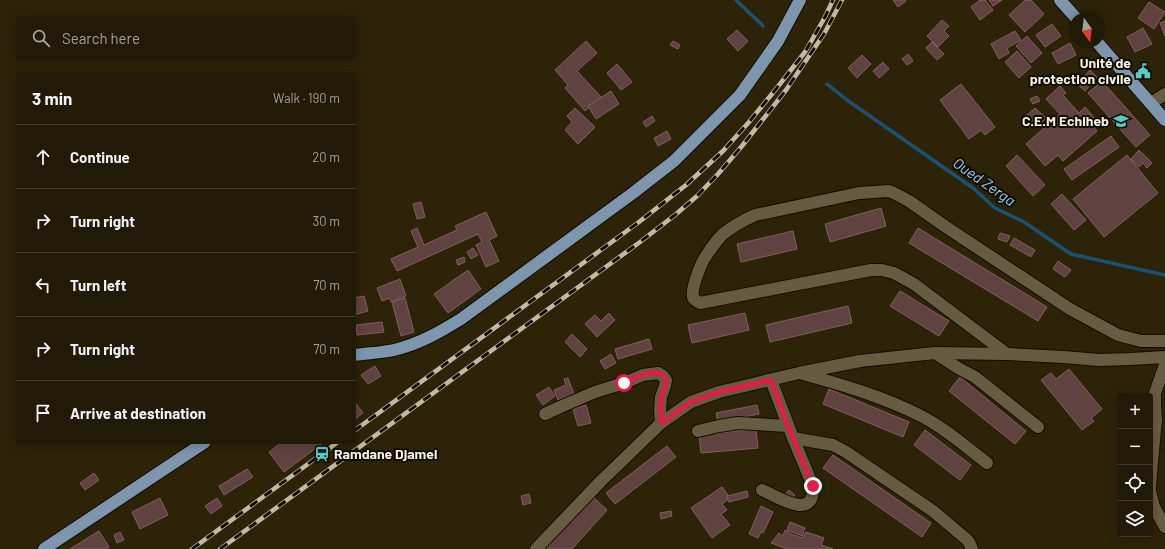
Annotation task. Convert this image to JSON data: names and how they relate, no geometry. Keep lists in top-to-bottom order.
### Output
{
  "water": ["Oued Zerga"],
  "places": {
    "public building": ["Unité de protection civile"],
    "school or university": ["C.E.M Echiheb"],
    "station": ["Ramdane Djamel"]
  },
  "north": "bottom",
  "page": {
    "search": "Search here",
    "heading": ["3 min", "Walk · 190 m"],
    "list": [
      ["Continue", "20 m"],
      ["Turn right", "30 m"],
      ["Turn left", "70 m"],
      ["Turn right", "70 m"],
      "Arrive at destination"
    ],
    "map_buttons": ["+", "−"]
  }
}
